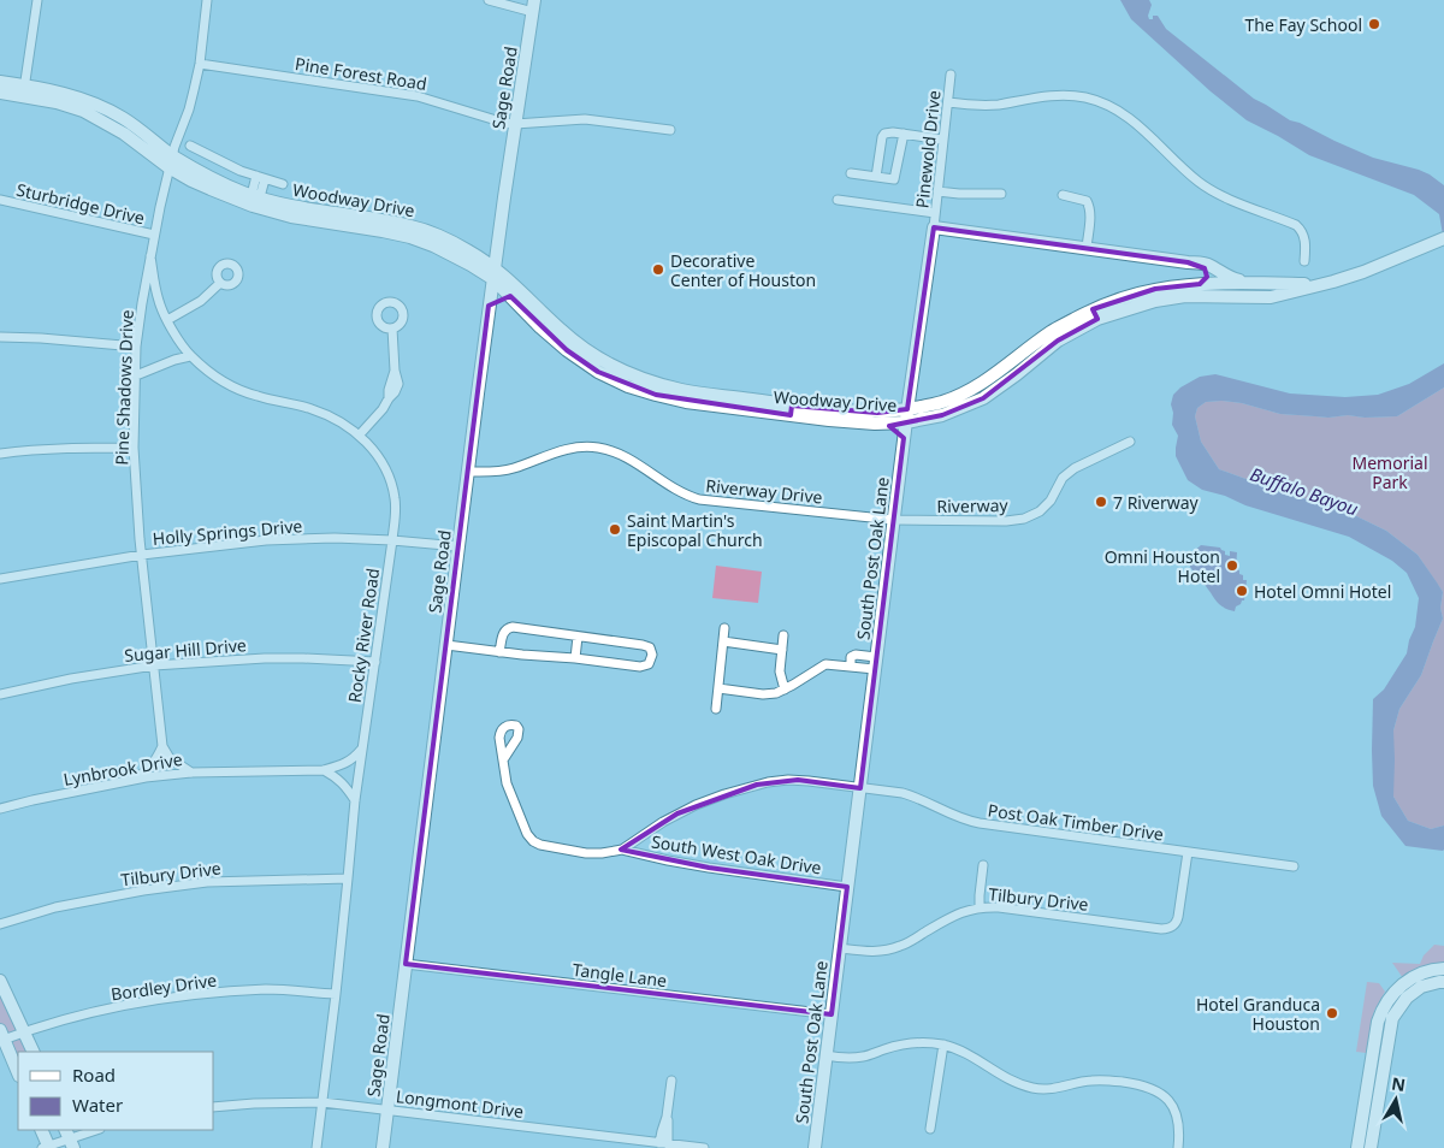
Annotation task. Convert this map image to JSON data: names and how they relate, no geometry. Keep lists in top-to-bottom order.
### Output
{
  "streets": {
    "main road": ["Sage Road", "Woodway Drive", "South Post Oak Lane"],
    "street": [
      "Pine Forest Road",
      "Pinewold Drive",
      "Sturbridge Drive",
      "Pine Shadows Drive",
      "Riverway Drive",
      "Riverway",
      "Holly Springs Drive",
      "Rocky River Road",
      "Sugar Hill Drive",
      "Lynbrook Drive",
      "Post Oak Timber Drive",
      "South West Oak Drive",
      "Tilbury Drive",
      "Tangle Lane",
      "Bordley Drive",
      "Longmont Drive"
    ]
  },
  "crossings": [
    ["Pine Forest Road", "Sage Road"],
    ["Pine Forest Road", "Pine Shadows Drive"],
    ["Sage Road", "Woodway Drive"],
    ["Sage Road", "Riverway Drive"],
    ["Sage Road", "Holly Springs Drive"],
    ["Sage Road", "Tangle Lane"],
    ["Sage Road", "Longmont Drive"],
    ["Pinewold Drive", "South Post Oak Lane"],
    ["Woodway Drive", "Pine Shadows Drive"],
    ["Woodway Drive", "South Post Oak Lane"],
    ["Sturbridge Drive", "Pine Shadows Drive"],
    ["Pine Shadows Drive", "Holly Springs Drive"],
    ["Pine Shadows Drive", "Rocky River Road"],
    ["Pine Shadows Drive", "Sugar Hill Drive"],
    ["Riverway Drive", "Riverway"],
    ["Riverway Drive", "South Post Oak Lane"],
    ["Riverway", "South Post Oak Lane"],
    ["Holly Springs Drive", "Rocky River Road"],
    ["South Post Oak Lane", "Post Oak Timber Drive"],
    ["South Post Oak Lane", "South West Oak Drive"],
    ["South Post Oak Lane", "Tilbury Drive"],
    ["South Post Oak Lane", "Tangle Lane"],
    ["Rocky River Road", "Sugar Hill Drive"],
    ["Rocky River Road", "Lynbrook Drive"],
    ["Rocky River Road", "Tilbury Drive"],
    ["Rocky River Road", "Bordley Drive"],
    ["Rocky River Road", "Longmont Drive"],
    ["Post Oak Timber Drive", "South West Oak Drive"],
    ["Post Oak Timber Drive", "Tilbury Drive"]
  ],
  "water": ["Buffalo Bayou"],
  "parks": ["Memorial Park"],
  "places": [
    "The Fay School",
    "Decorative Center of Houston",
    "7 Riverway",
    "Saint Martin's Episcopal Church",
    "Omni Houston Hotel",
    "Hotel Omni Hotel",
    "Hotel Granduca Houston"
  ],
  "legend": ["Road", "Water"],
  "north": "top"
}
